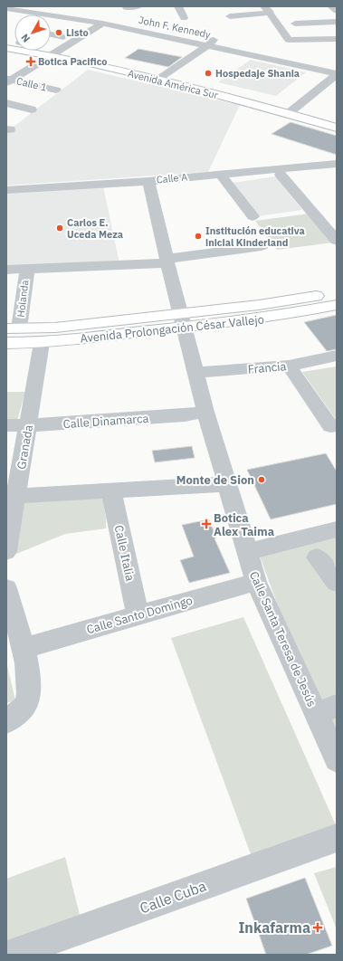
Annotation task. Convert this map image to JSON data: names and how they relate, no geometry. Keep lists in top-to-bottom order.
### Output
{
  "streets": {
    "main road": ["Avenida América Sur", "Avenida Prolongación César Vallejo"],
    "street": [
      "John F. Kennedy",
      "Calle 1",
      "Calle A",
      "Holanda",
      "Francia",
      "Calle Dinamarca",
      "Granada",
      "Calle Italia",
      "Calle Santo Domingo",
      "Calle Santa Teresa de Jesús",
      "Calle Cuba"
    ]
  },
  "crossings": [
    ["Calle A", "Calle Santa Teresa de Jesús"],
    ["Holanda", "Avenida Prolongación César Vallejo"],
    ["Avenida Prolongación César Vallejo", "Granada"],
    ["Avenida Prolongación César Vallejo", "Calle Santa Teresa de Jesús"],
    ["Francia", "Calle Santa Teresa de Jesús"],
    ["Calle Dinamarca", "Granada"],
    ["Calle Dinamarca", "Calle Santa Teresa de Jesús"],
    ["Calle Italia", "Calle Santo Domingo"],
    ["Calle Santo Domingo", "Calle Santa Teresa de Jesús"]
  ],
  "places": {
    "other": [
      "Listo",
      "Hospedaje Shania",
      "Carlos E. Uceda Meza",
      "Institución educativa inicial Kinderland",
      "Monte de Sion"
    ],
    "health": ["Botica Pacifico", "Botica Alex Taima", "Inkafarma"]
  },
  "north": "bottom left"
}
